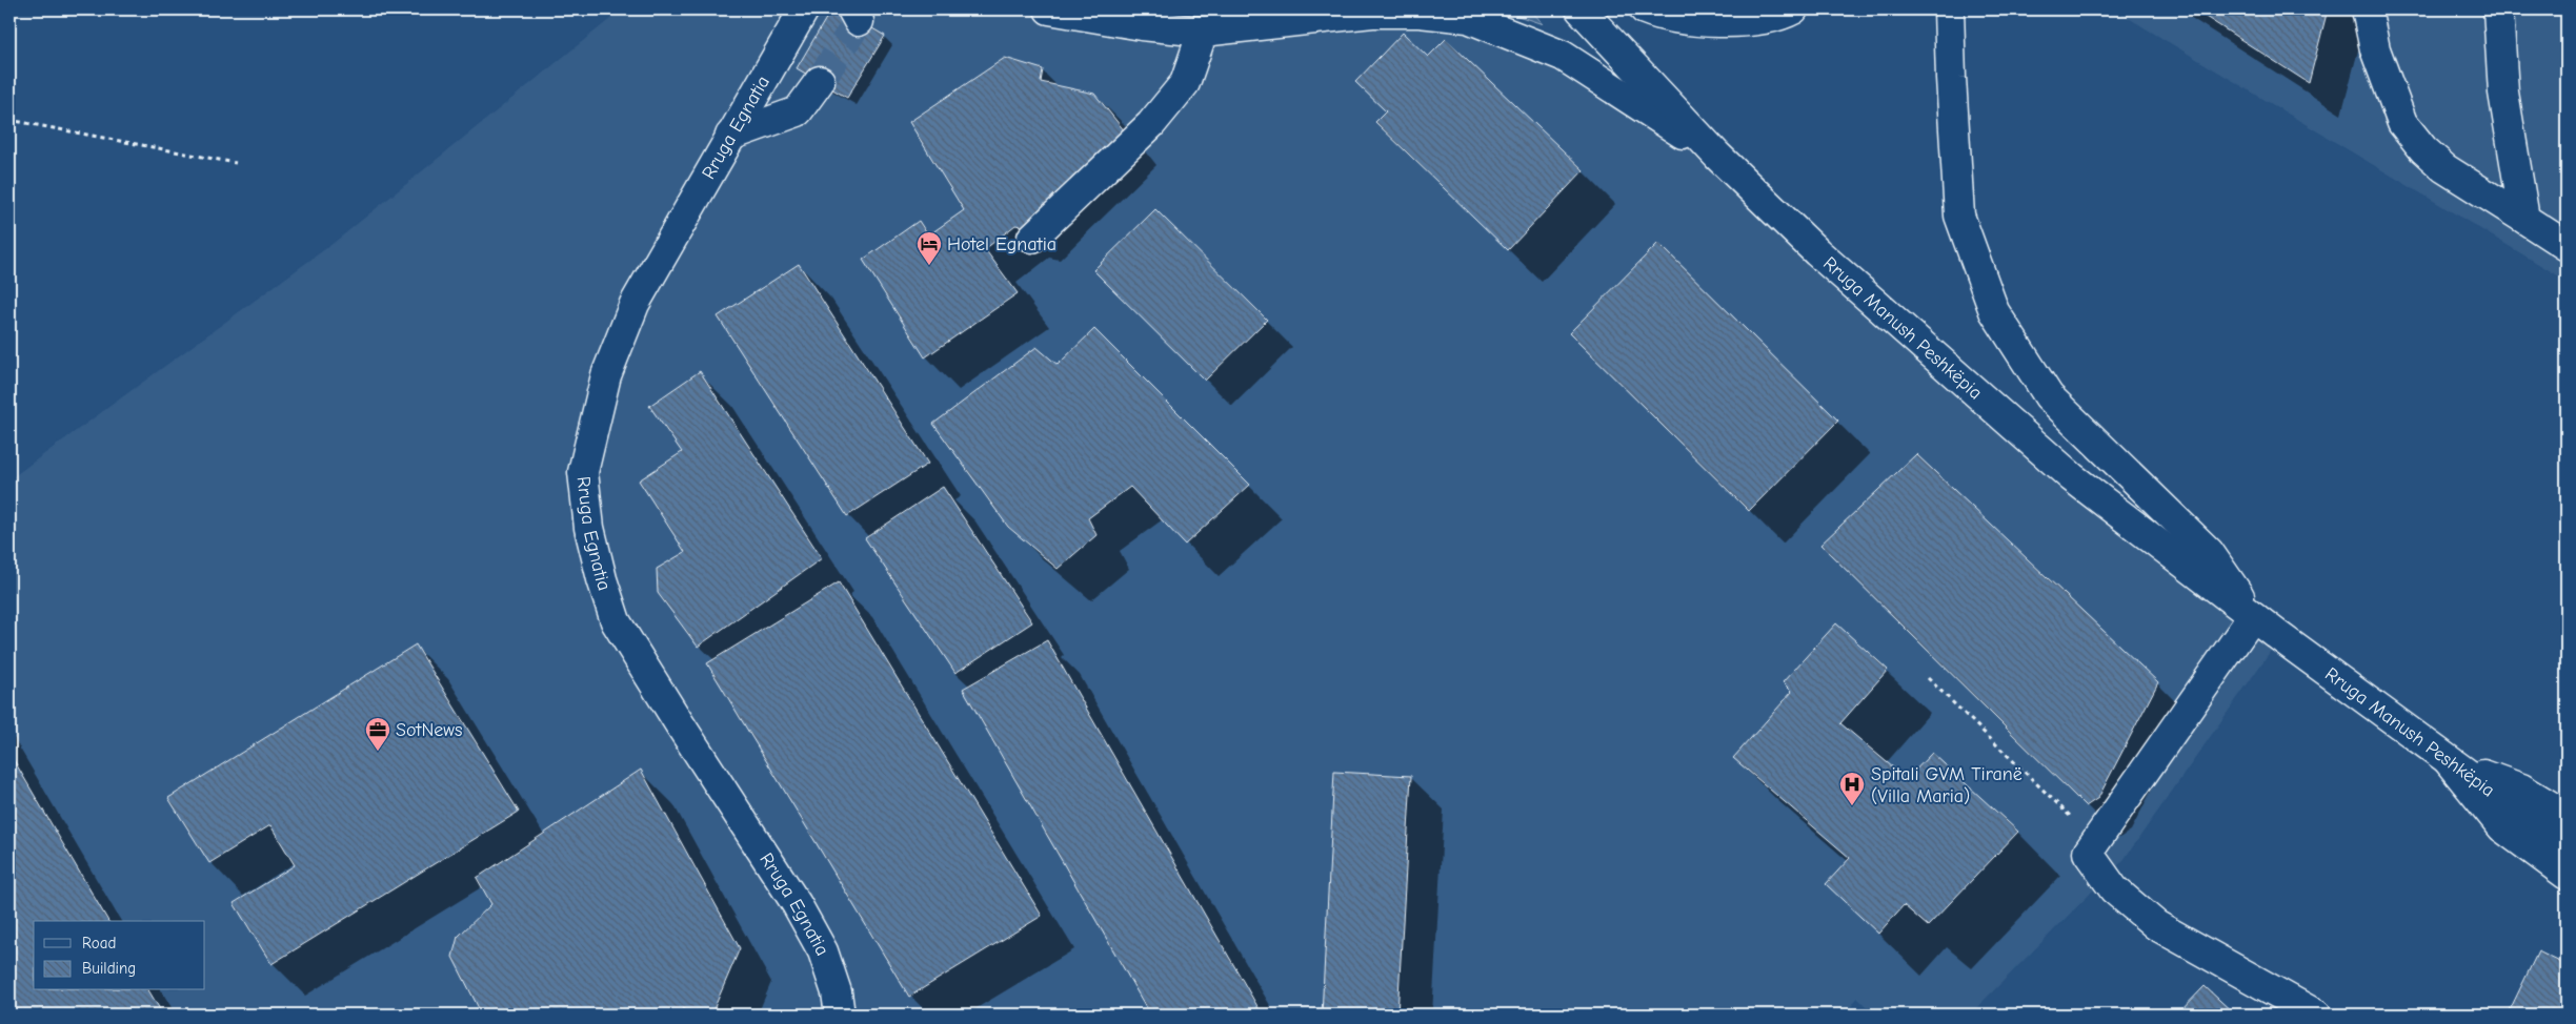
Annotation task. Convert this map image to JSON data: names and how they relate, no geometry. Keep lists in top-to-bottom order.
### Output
{
  "streets": {
    "main road": ["Rruga Egnatia", "Rruga Manush Peshkëpia"]
  },
  "places": {
    "hotel": ["Hotel Egnatia"],
    "office": ["SotNews"],
    "hospital": ["Spitali GVM Tiranë (Villa Maria)"]
  },
  "legend": ["Road", "Building"]
}
